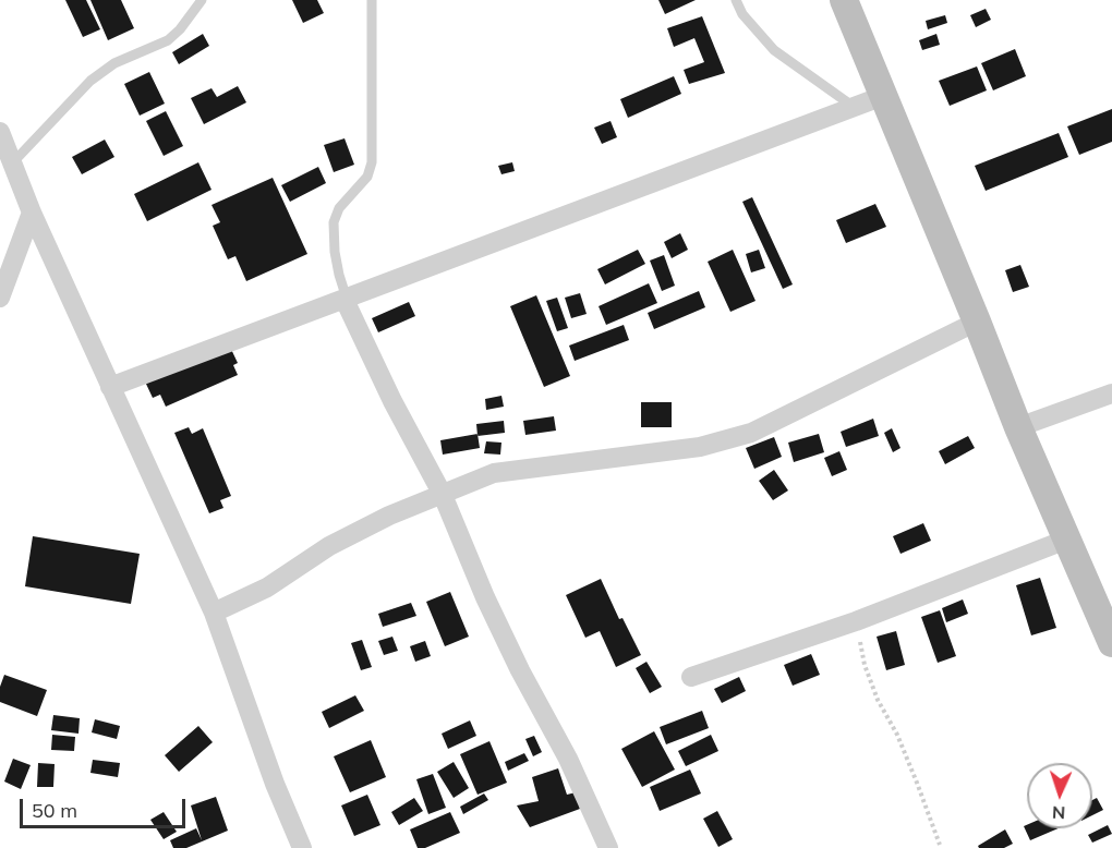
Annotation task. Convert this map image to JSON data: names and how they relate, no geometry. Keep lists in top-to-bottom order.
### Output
{
  "scale_bar": "50 m",
  "north": "bottom"
}
